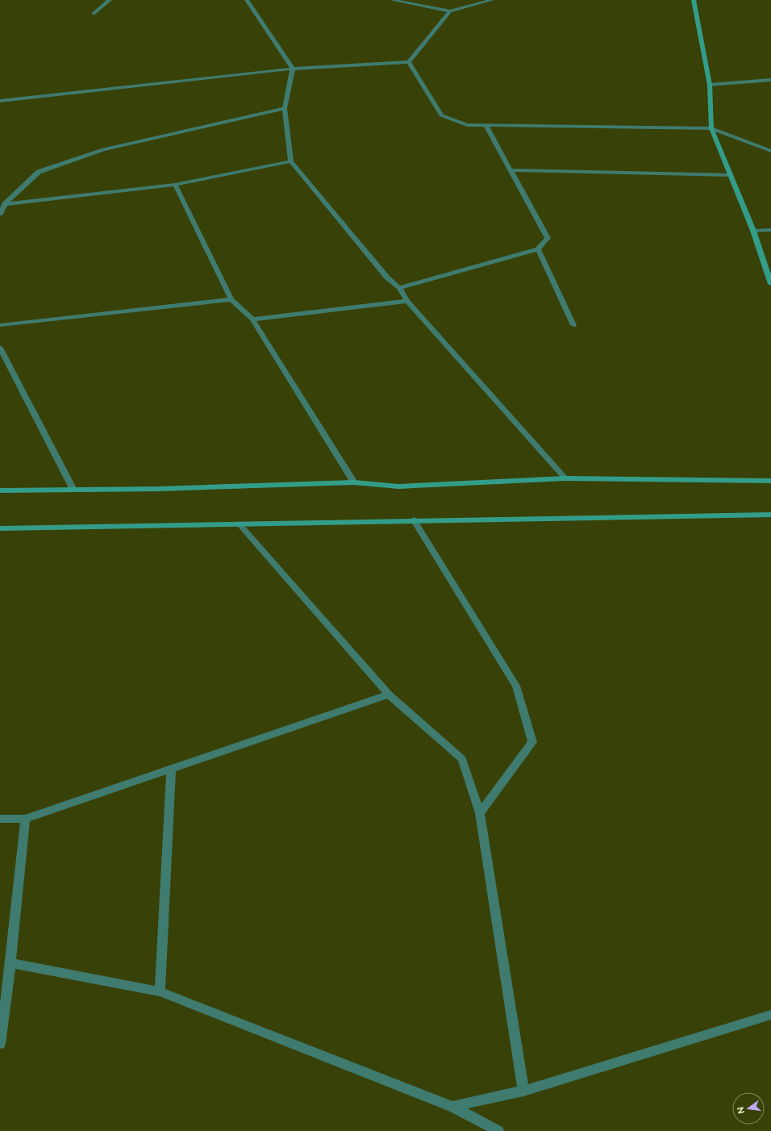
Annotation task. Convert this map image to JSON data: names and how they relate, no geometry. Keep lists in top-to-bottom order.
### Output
{
  "north": "left"
}
